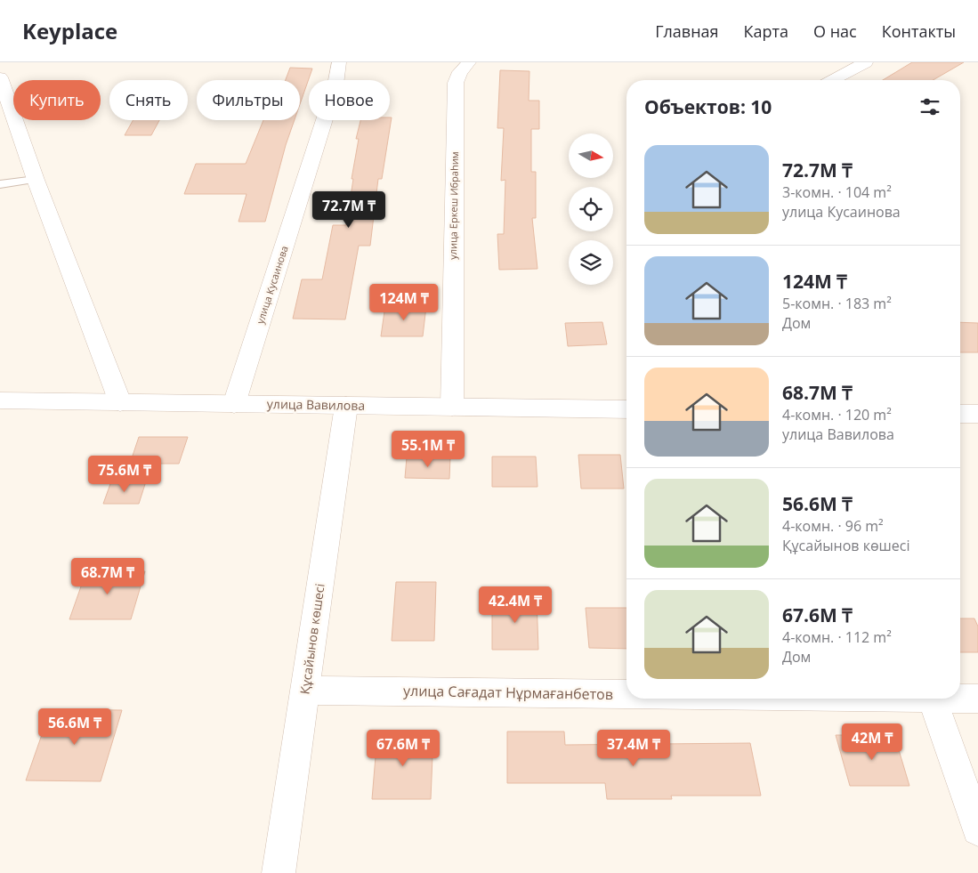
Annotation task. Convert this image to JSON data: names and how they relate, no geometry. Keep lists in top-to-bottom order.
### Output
{
  "streets": {
    "street": [
      "улица Еркеш Ибраһим",
      "улица Кусаинова",
      "улица Вавилова",
      "Құсайынов көшесі",
      "улица Сағадат Нұрмағанбетов"
    ]
  },
  "crossings": [
    ["улица Еркеш Ибраһим", "улица Вавилова"],
    ["улица Кусаинова", "улица Вавилова"],
    ["улица Вавилова", "Құсайынов көшесі"],
    ["Құсайынов көшесі", "улица Сағадат Нұрмағанбетов"]
  ],
  "north": "right",
  "page": {
    "header": "Keyplace",
    "nav": [
      "Главная",
      "Карта",
      "О нас",
      "Контакты"
    ],
    "chip": [
      "Купить",
      "Снять",
      "Фильтры",
      "Новое"
    ],
    "heading": "Объектов: 10",
    "list": [
      {
        "name": "72.7M ₸",
        "note": "3-комн. · 104 m² · улица Кусаинова"
      },
      {
        "name": "124M ₸",
        "note": "5-комн. · 183 m² · Дом"
      },
      {
        "name": "68.7M ₸",
        "note": "4-комн. · 120 m² · улица Вавилова"
      },
      {
        "name": "56.6M ₸",
        "note": "4-комн. · 96 m² · Құсайынов көшесі"
      },
      {
        "name": "67.6M ₸",
        "note": "4-комн. · 112 m² · Дом"
      }
    ],
    "price": [
      "72.7M ₸",
      "124M ₸",
      "55.1M ₸",
      "75.6M ₸",
      "68.7M ₸",
      "42.4M ₸",
      "56.6M ₸",
      "42M ₸",
      "67.6M ₸",
      "37.4M ₸"
    ]
  }
}
